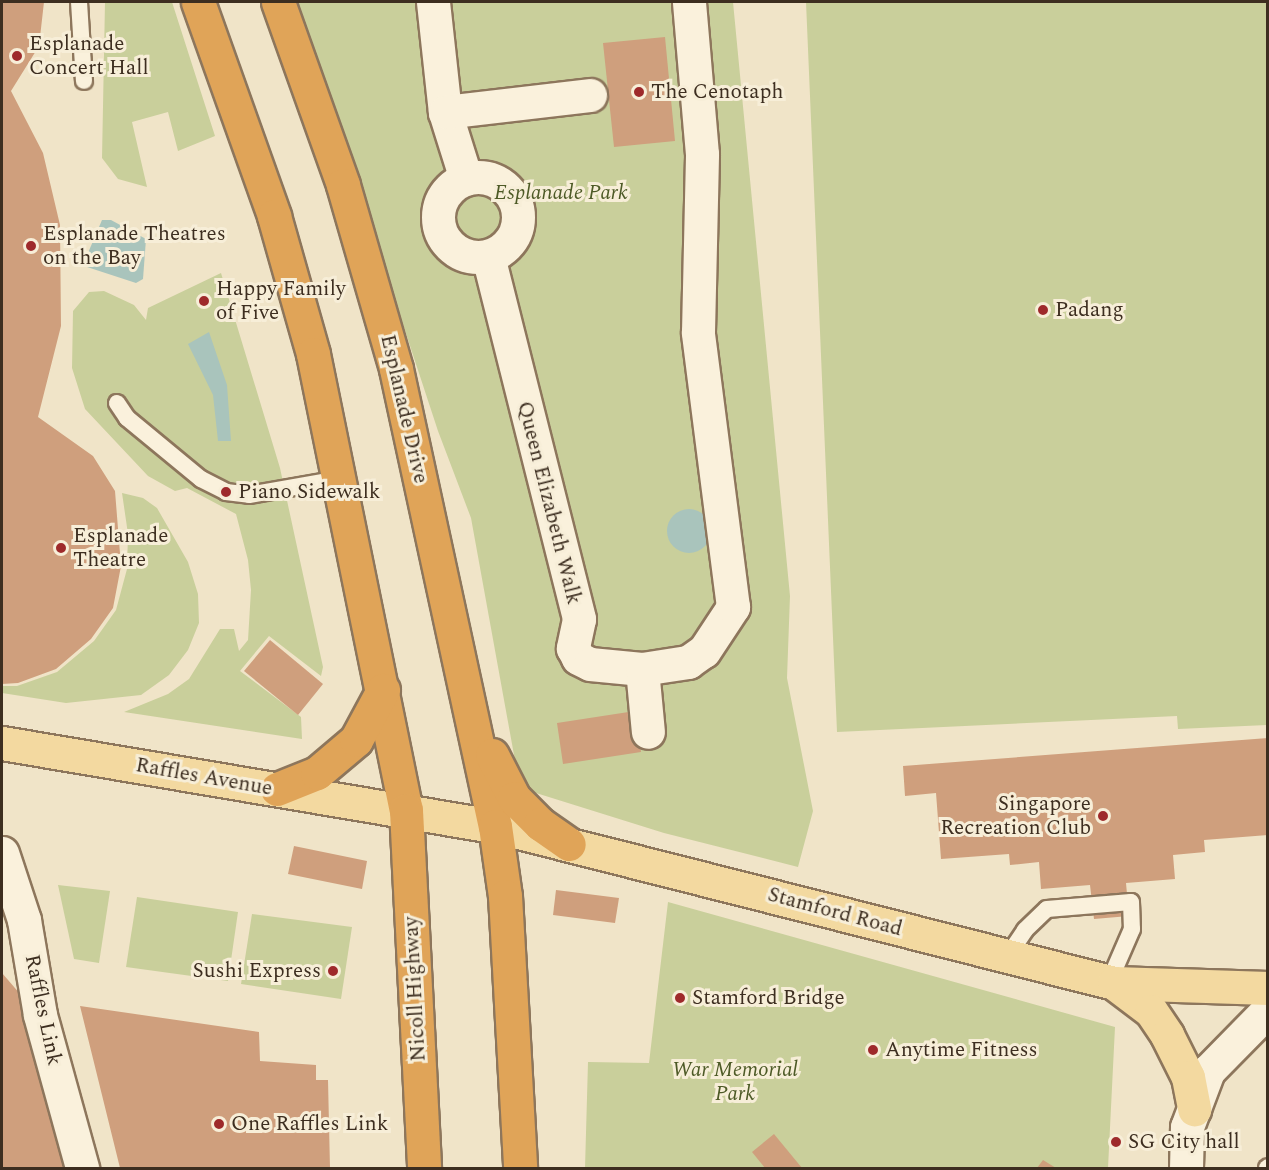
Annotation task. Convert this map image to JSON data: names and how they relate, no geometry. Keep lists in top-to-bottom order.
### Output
{
  "streets": {
    "highway": ["Esplanade Drive", "Nicoll Highway"],
    "main road": ["Raffles Avenue", "Stamford Road"],
    "street": ["Queen Elizabeth Walk", "Raffles Link"]
  },
  "crossings": [
    ["Esplanade Drive", "Stamford Road"],
    ["Raffles Avenue", "Stamford Road"],
    ["Raffles Avenue", "Nicoll Highway"],
    ["Stamford Road", "Nicoll Highway"]
  ],
  "parks": ["Esplanade Park", "War Memorial Park"],
  "places": [
    "Esplanade Concert Hall",
    "The Cenotaph",
    "Esplanade Theatres on the Bay",
    "Happy Family of Five",
    "Padang",
    "Piano Sidewalk",
    "Esplanade Theatre",
    "Singapore Recreation Club",
    "Sushi Express",
    "Stamford Bridge",
    "Anytime Fitness",
    "One Raffles Link",
    "SG City hall"
  ]
}
